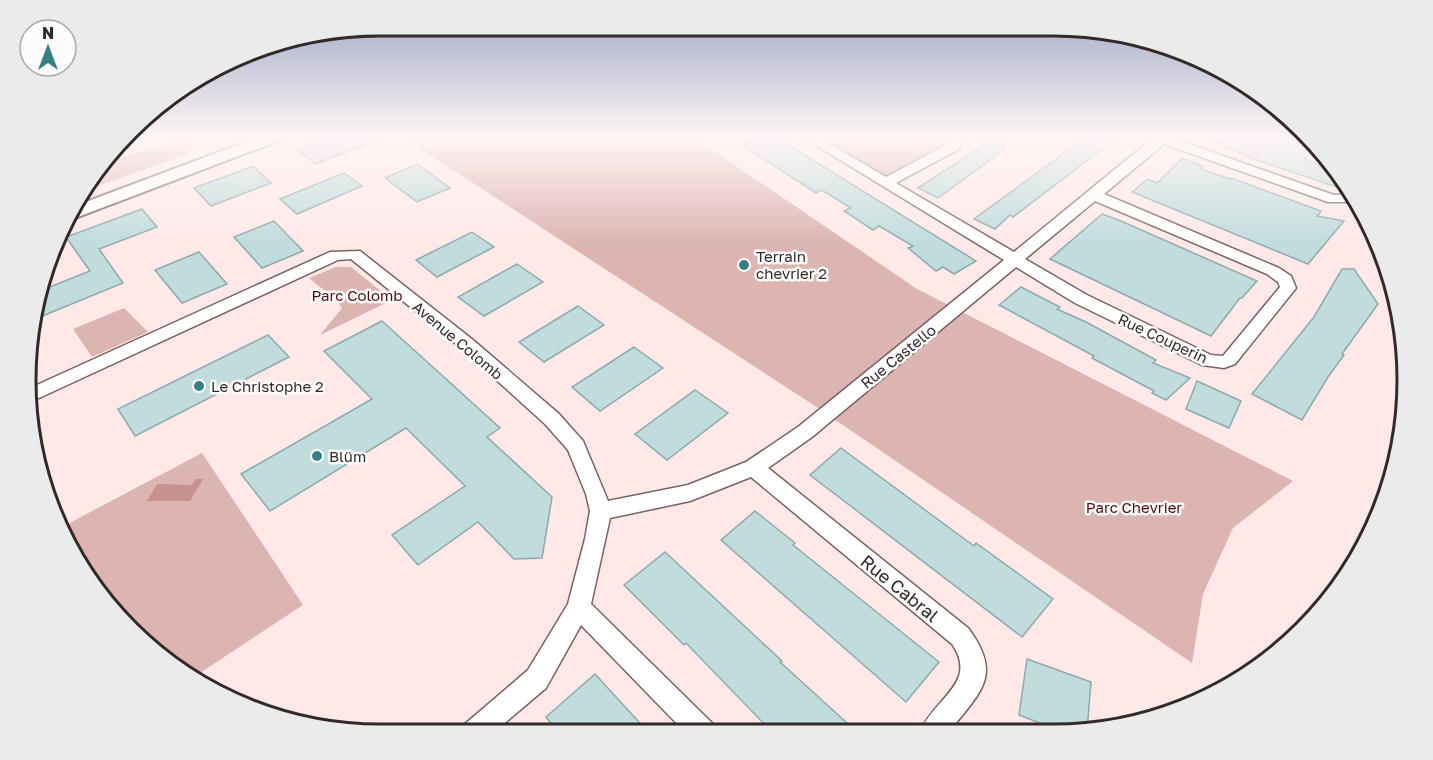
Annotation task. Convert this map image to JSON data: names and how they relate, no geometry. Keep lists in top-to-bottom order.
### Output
{
  "streets": {
    "street": [
      "Rue Couperin",
      "Avenue Colomb",
      "Rue Castello",
      "Rue Cabral"
    ]
  },
  "crossings": [
    ["Rue Couperin", "Rue Castello"],
    ["Avenue Colomb", "Rue Castello"],
    ["Rue Castello", "Rue Cabral"]
  ],
  "parks": ["Parc Colomb", "Parc Chevrier"],
  "places": ["Terrain chevrier 2", "Le Christophe 2", "Blüm"],
  "north": "top"
}
